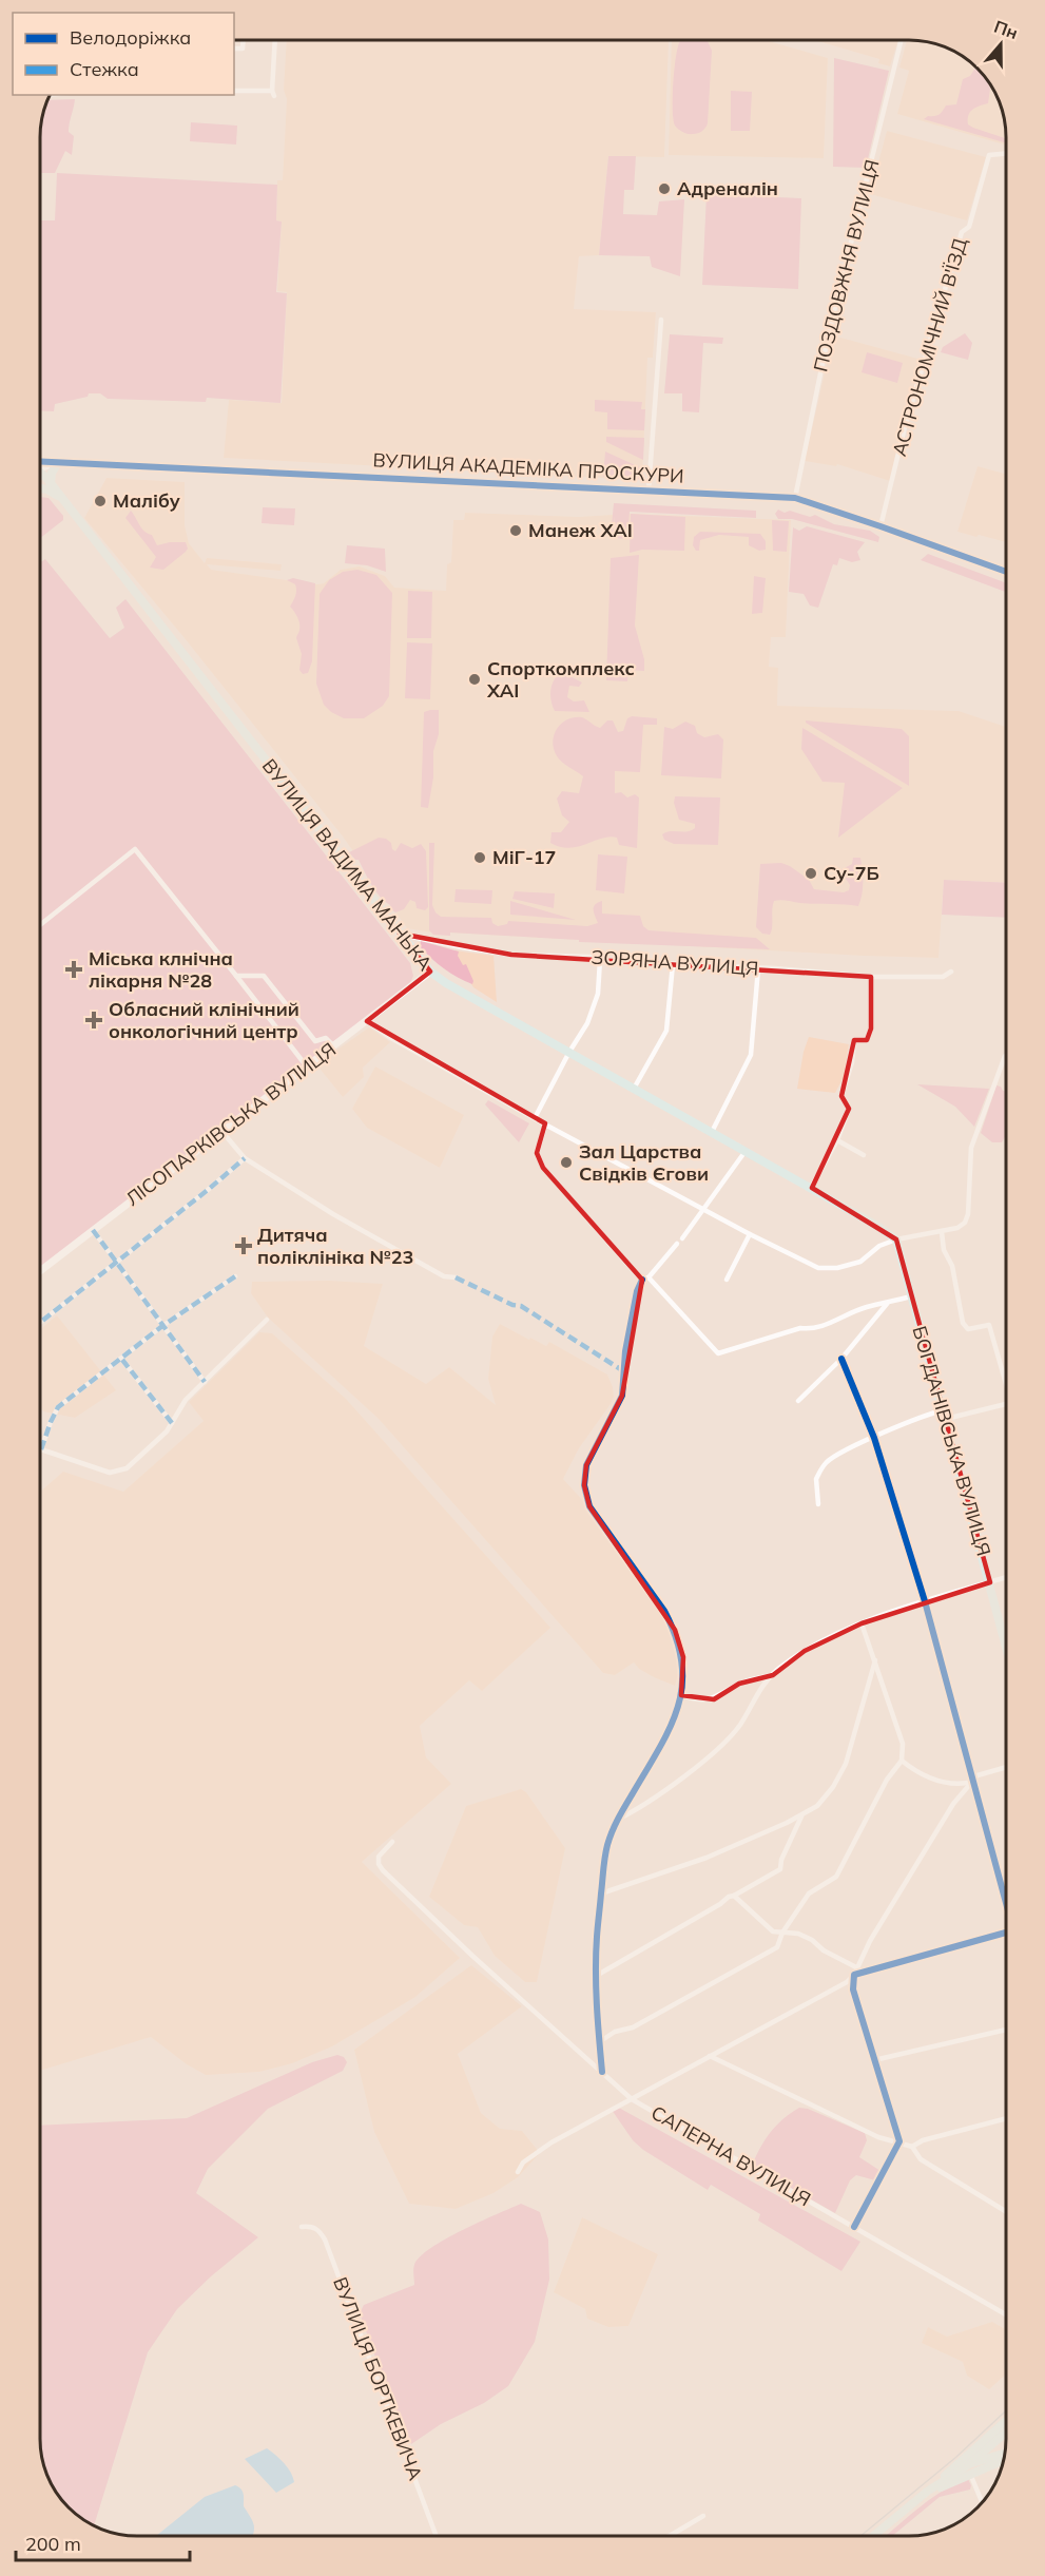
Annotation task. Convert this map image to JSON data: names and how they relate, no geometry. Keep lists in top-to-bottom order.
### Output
{
  "streets": {
    "main road": ["ВУЛИЦЯ ВАДИМА МАНЬКА", "БОГДАНІВСЬКА ВУЛИЦЯ"],
    "street": [
      "ПОЗДОВЖНЯ ВУЛИЦЯ",
      "АСТРОНОМІЧНИЙ В'ЇЗД",
      "ВУЛИЦЯ АКАДЕМІКА ПРОСКУРИ",
      "ЗОРЯНА ВУЛИЦЯ",
      "ЛІСОПАРКІВСЬКА ВУЛИЦЯ",
      "САПЕРНА ВУЛИЦЯ",
      "ВУЛИЦЯ БОРТКЕВИЧА"
    ]
  },
  "crossings": [
    ["ПОЗДОВЖНЯ ВУЛИЦЯ", "ВУЛИЦЯ АКАДЕМІКА ПРОСКУРИ"],
    ["АСТРОНОМІЧНИЙ В'ЇЗД", "ВУЛИЦЯ АКАДЕМІКА ПРОСКУРИ"],
    ["ВУЛИЦЯ ВАДИМА МАНЬКА", "ЗОРЯНА ВУЛИЦЯ"],
    ["ВУЛИЦЯ ВАДИМА МАНЬКА", "ЛІСОПАРКІВСЬКА ВУЛИЦЯ"],
    ["ВУЛИЦЯ ВАДИМА МАНЬКА", "БОГДАНІВСЬКА ВУЛИЦЯ"]
  ],
  "places": {
    "other": [
      "Адреналін",
      "Малібу",
      "Манеж ХАІ",
      "Спорткомплекс ХАІ",
      "МіГ-17",
      "Су-7Б",
      "Зал Царства Свідків Єгови"
    ],
    "health": ["Міська клнічна лікарня №28", "Обласний клінічний онкологічний центр", "Дитяча поліклініка №23"]
  },
  "legend": ["Велодоріжка", "Стежка"],
  "scale_bar": "200 m",
  "north": "top"
}
